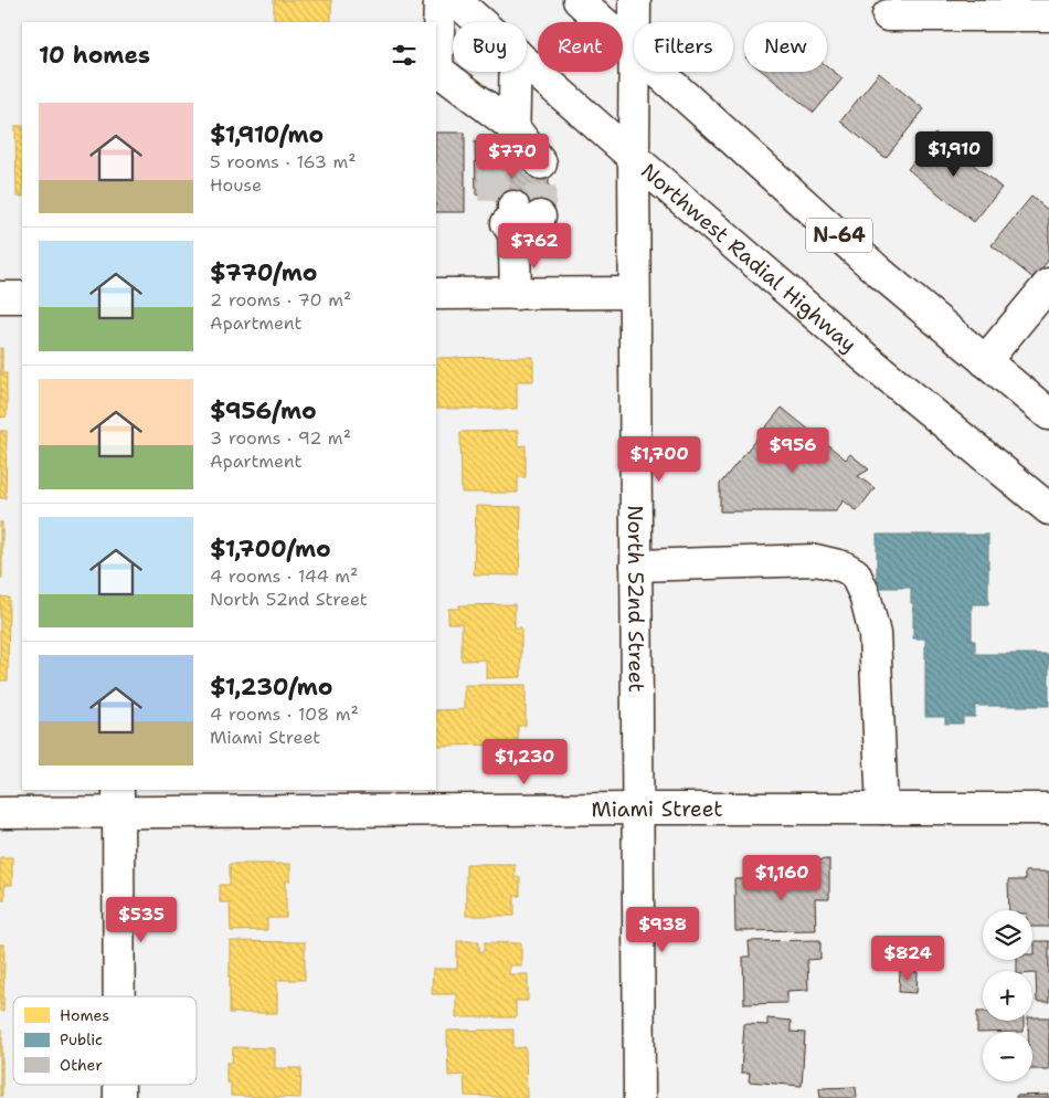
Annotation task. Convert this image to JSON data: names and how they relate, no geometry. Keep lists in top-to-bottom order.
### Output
{
  "streets": {
    "street": [
      "N-64",
      "Northwest Radial Highway",
      "North 52nd Street",
      "Miami Street"
    ]
  },
  "crossings": [
    ["Northwest Radial Highway", "North 52nd Street"],
    ["North 52nd Street", "Miami Street"]
  ],
  "legend": ["Homes", "Public", "Other"],
  "page": {
    "chip": [
      "Buy",
      "Rent",
      "Filters",
      "New"
    ],
    "heading": "10 homes",
    "list": [
      {
        "name": "$1,910/mo",
        "note": "5 rooms · 163 m² · House"
      },
      {
        "name": "$770/mo",
        "note": "2 rooms · 70 m² · Apartment"
      },
      {
        "name": "$956/mo",
        "note": "3 rooms · 92 m² · Apartment"
      },
      {
        "name": "$1,700/mo",
        "note": "4 rooms · 144 m² · North 52nd Street"
      },
      {
        "name": "$1,230/mo",
        "note": "4 rooms · 108 m² · Miami Street"
      }
    ],
    "price": [
      "$1,910",
      "$770",
      "$762",
      "$956",
      "$1,700",
      "$1,230",
      "$1,160",
      "$535",
      "$938",
      "$824"
    ],
    "map_buttons": ["+", "−"]
  }
}
